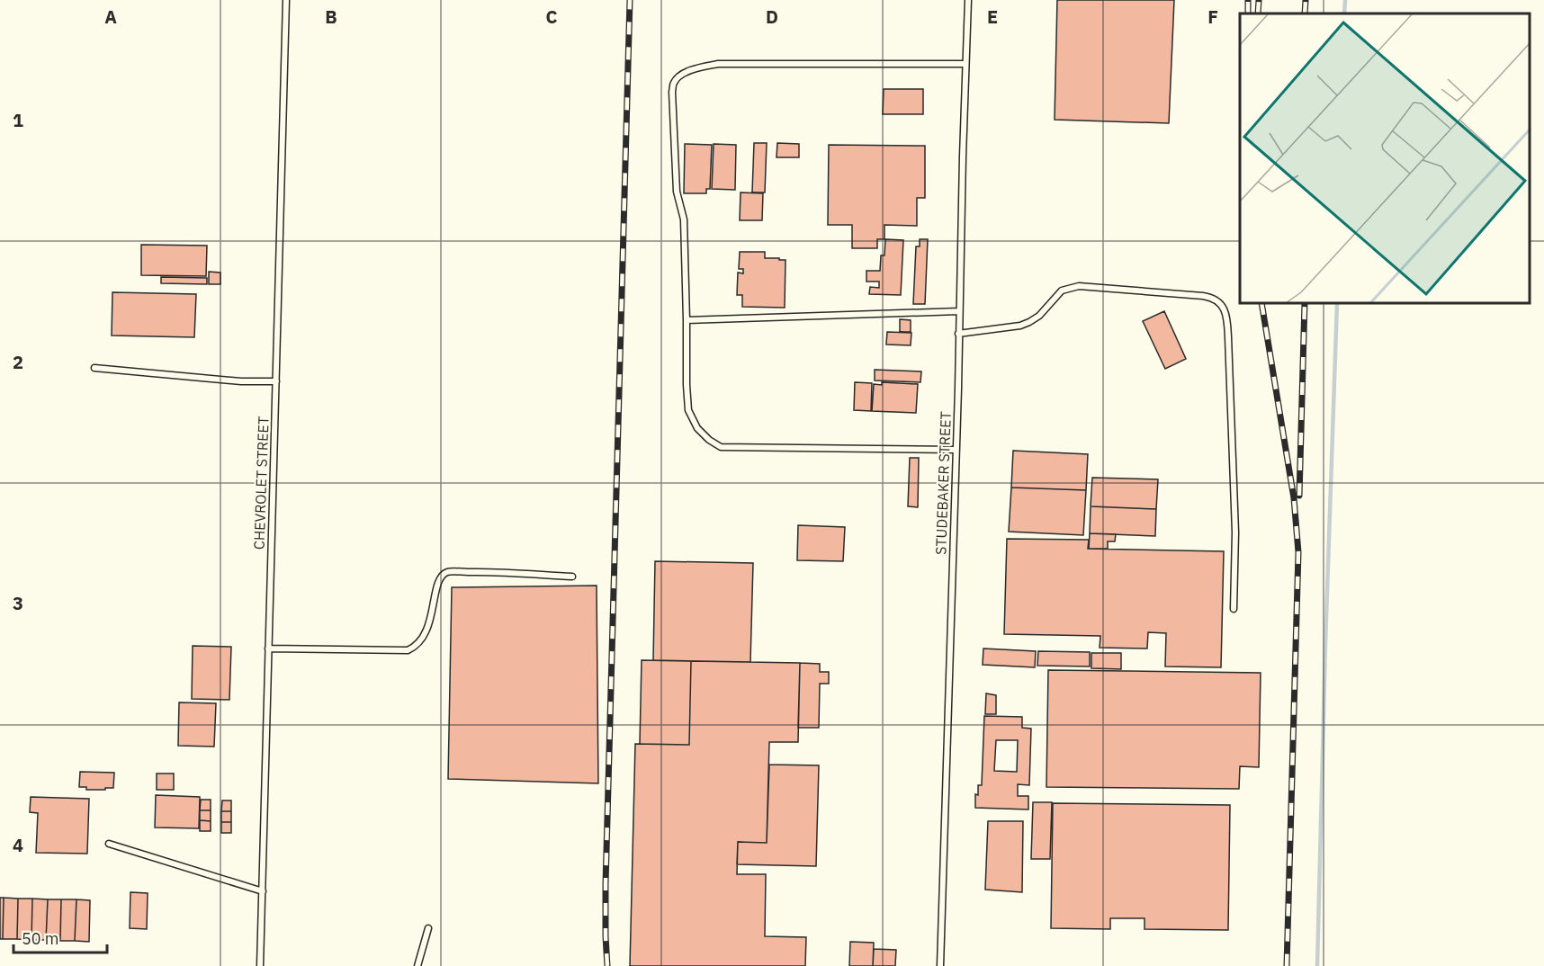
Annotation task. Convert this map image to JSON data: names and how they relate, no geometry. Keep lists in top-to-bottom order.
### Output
{
  "streets": {
    "lane": ["CHEVROLET STREET", "STUDEBAKER STREET"]
  },
  "scale_bar": "50 m",
  "grid": {
    "columns": [
      "A",
      "B",
      "C",
      "D",
      "E",
      "F"
    ],
    "rows": [
      "1",
      "2",
      "3",
      "4"
    ]
  }
}
